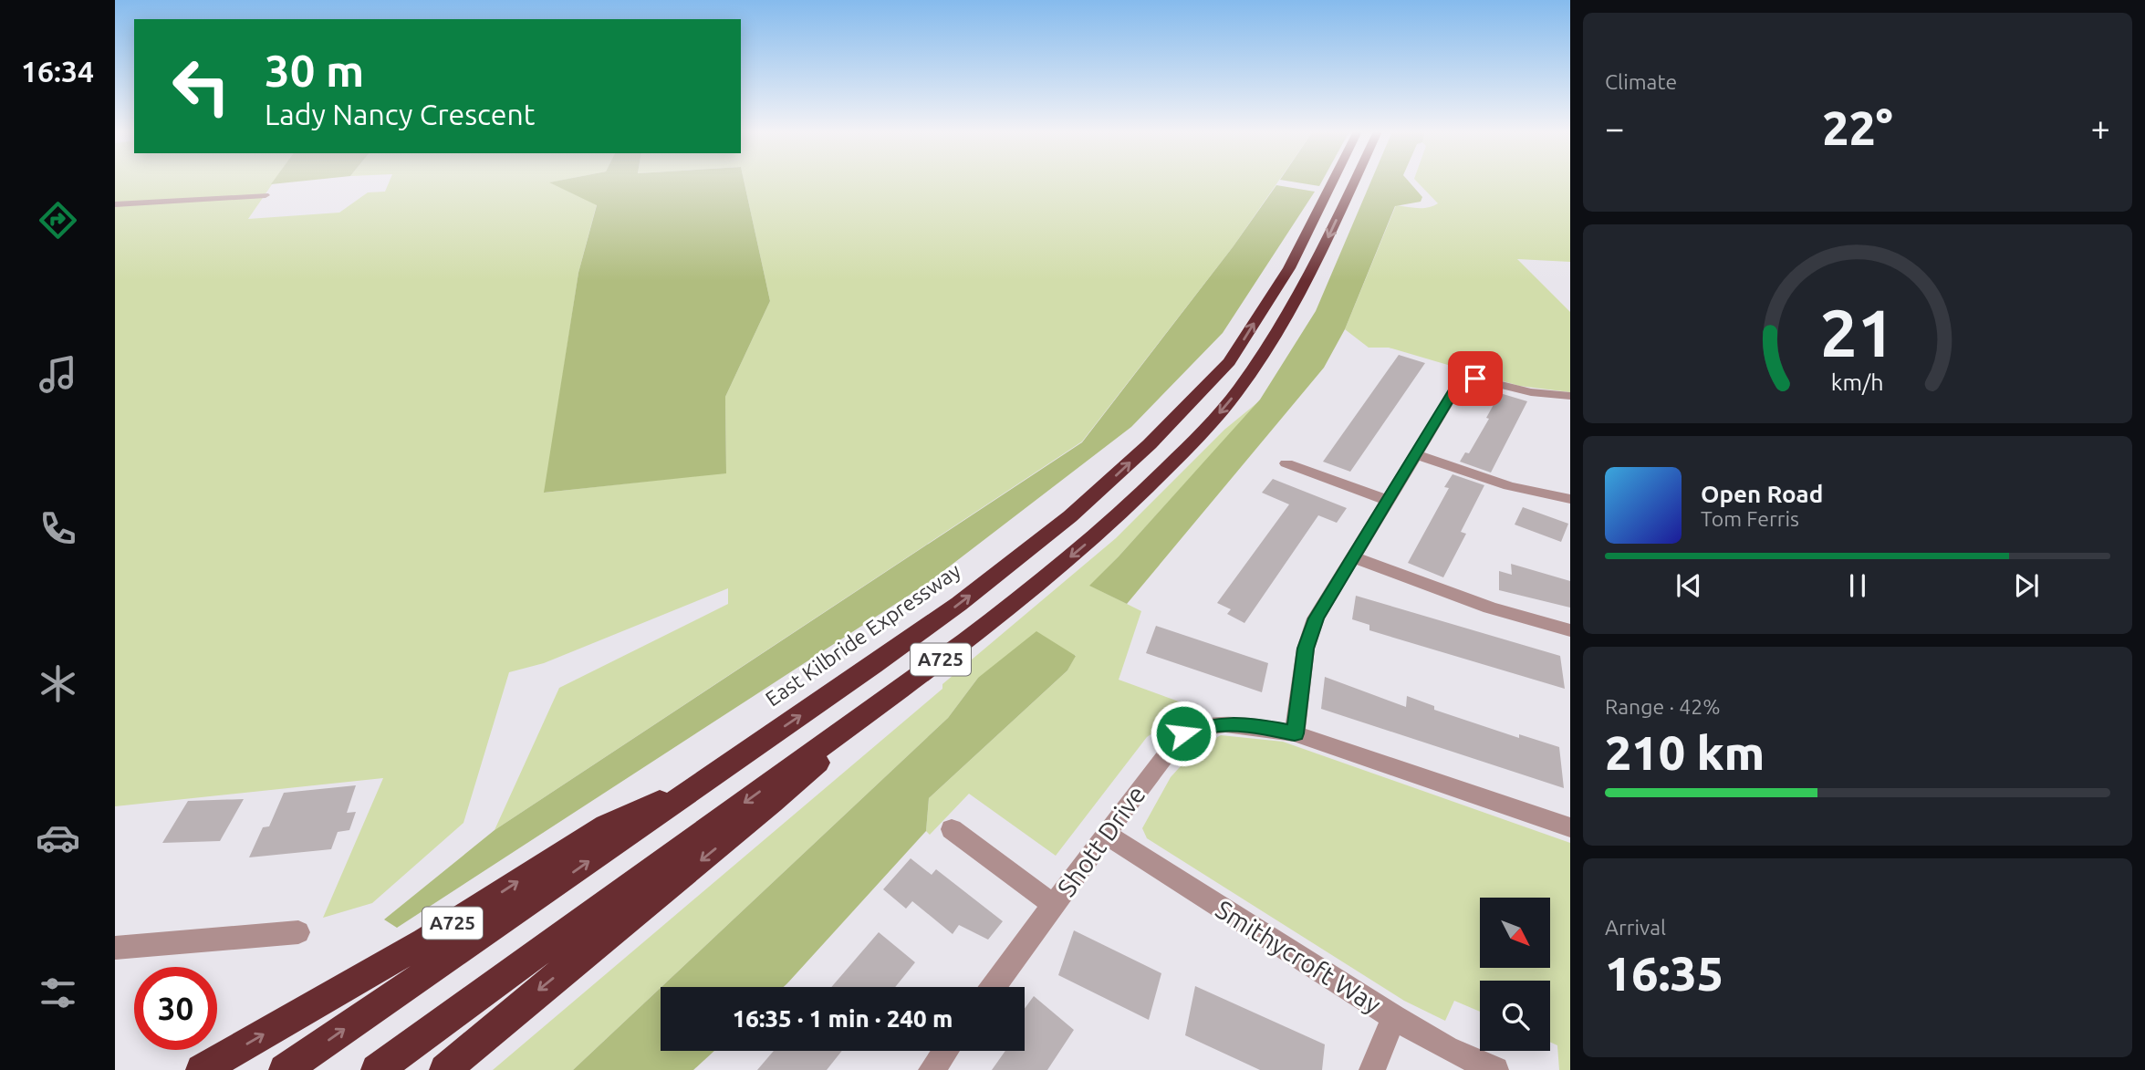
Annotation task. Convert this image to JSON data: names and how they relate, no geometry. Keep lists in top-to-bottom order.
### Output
{
  "streets": {
    "highway": ["East Kilbride Expressway", "A725"],
    "street": ["Shott Drive", "Smithycroft Way"]
  },
  "crossings": [
    ["East Kilbride Expressway", "A725"],
    ["Shott Drive", "Smithycroft Way"]
  ],
  "north": "bottom right",
  "page": {
    "tabs": "16:34",
    "tile": [
      "Climate",
      ["Range · 42%", "210 km"],
      ["Arrival", "16:35"]
    ],
    "turn": ["30 m", "Lady Nancy Crescent"],
    "heat": ["−", "22°", "+"],
    "song": ["Open Road", "Tom Ferris"],
    "limit": "30",
    "trip": "16:35 · 1 min · 240 m",
    "gauge": ["21", "km/h"]
  }
}
